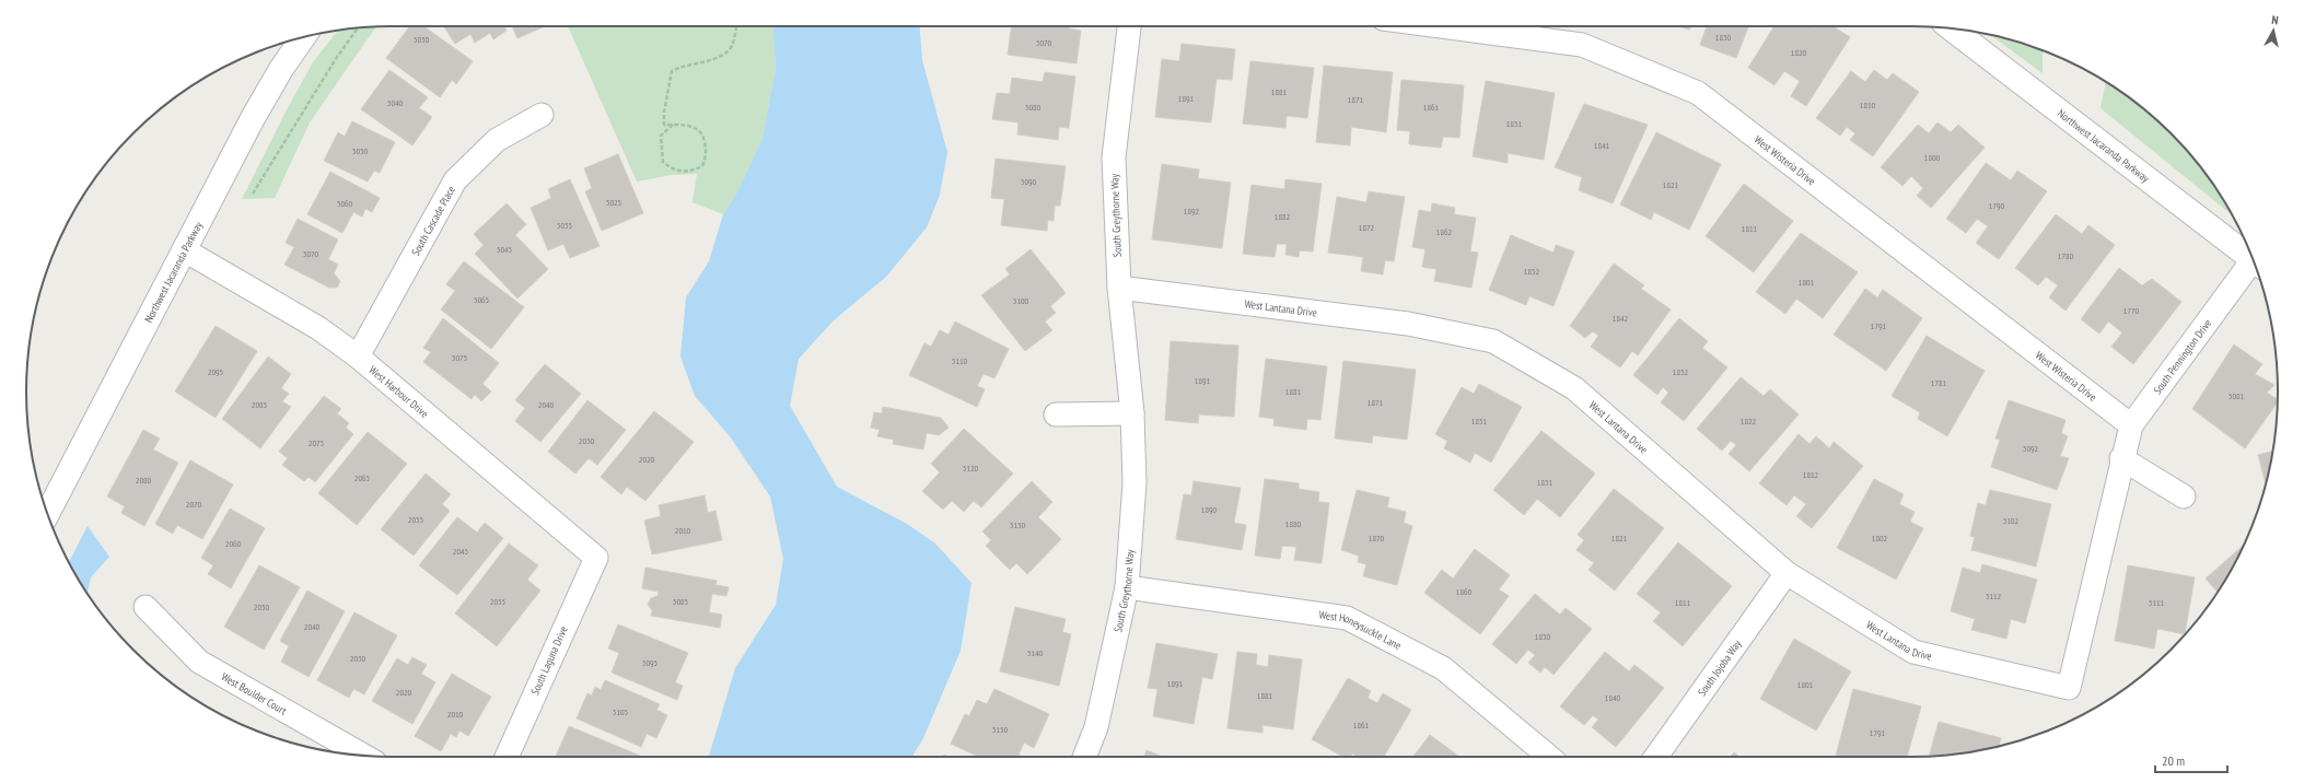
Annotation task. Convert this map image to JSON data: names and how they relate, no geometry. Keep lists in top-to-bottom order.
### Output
{
  "streets": {
    "street": [
      "Northwest Jacaranda Parkway",
      "West Wisteria Drive",
      "South Greythorne Way",
      "South Cascade Place",
      "West Lantana Drive",
      "South Pennington Drive",
      "West Harbour Drive",
      "West Honeysuckle Lane",
      "South Laguna Drive",
      "South Jojoba Way",
      "West Boulder Court"
    ]
  },
  "crossings": [
    ["Northwest Jacaranda Parkway", "West Harbour Drive"],
    ["West Wisteria Drive", "South Pennington Drive"],
    ["South Greythorne Way", "West Lantana Drive"],
    ["South Greythorne Way", "West Honeysuckle Lane"],
    ["South Cascade Place", "West Harbour Drive"],
    ["West Lantana Drive", "South Pennington Drive"],
    ["West Lantana Drive", "South Jojoba Way"],
    ["West Harbour Drive", "South Laguna Drive"]
  ],
  "house_numbers": [
    "1830",
    "3030",
    "3070",
    "1820",
    "1881",
    "1891",
    "1871",
    "3040",
    "1810",
    "3080",
    "1861",
    "1851",
    "1841",
    "3050",
    "1800",
    "3090",
    "1821",
    "3025",
    "3060",
    "1790",
    "1892",
    "1882",
    "3035",
    "1872",
    "1811",
    "1862",
    "3045",
    "3070",
    "1780",
    "1852",
    "1801",
    "3065",
    "3100",
    "1770",
    "1842",
    "1791",
    "3075",
    "3110",
    "2095",
    "1832",
    "1891",
    "1781",
    "1881",
    "3081",
    "1871",
    "2085",
    "2040",
    "1851",
    "1822",
    "2030",
    "2075",
    "3092",
    "2020",
    "3120",
    "1812",
    "2065",
    "2080",
    "1831",
    "2070",
    "1890",
    "2055",
    "3102",
    "1880",
    "3130",
    "2010",
    "1870",
    "1821",
    "1802",
    "2060",
    "2045",
    "1860",
    "3112",
    "2035",
    "3085",
    "1811",
    "3111",
    "2050",
    "2040",
    "1850",
    "3140",
    "2030",
    "3095",
    "1891",
    "1801",
    "2020",
    "1881",
    "1840",
    "3105",
    "2010",
    "1861",
    "3150",
    "1791"
  ],
  "scale_bar": "20 m",
  "north": "top"
}
